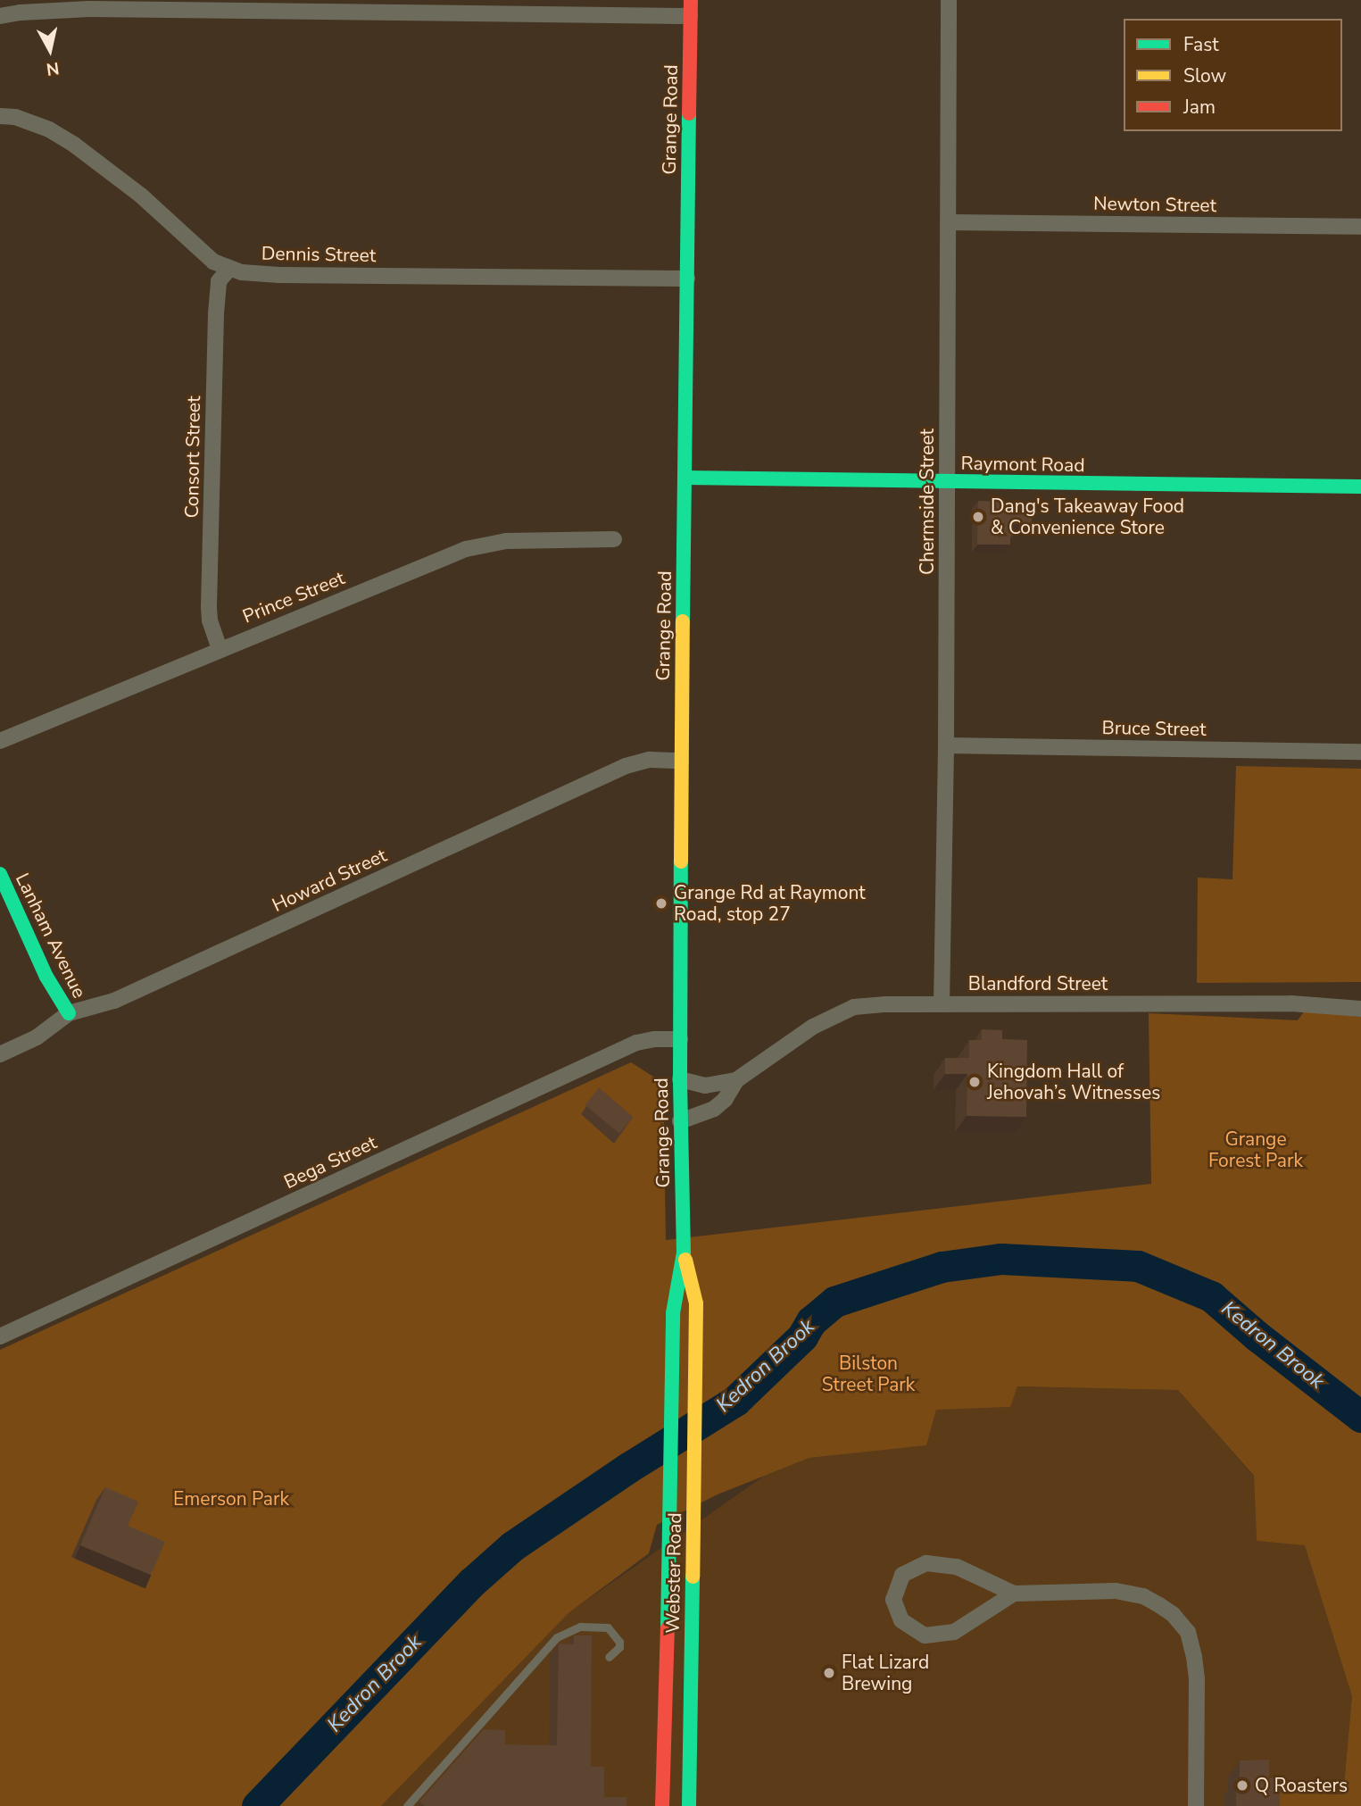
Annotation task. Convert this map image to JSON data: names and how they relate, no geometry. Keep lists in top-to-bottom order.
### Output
{
  "streets": {
    "main road": [
      "Grange Road",
      "Raymont Road",
      "Lanham Avenue",
      "Webster Road"
    ],
    "street": [
      "Newton Street",
      "Dennis Street",
      "Consort Street",
      "Chermside Street",
      "Prince Street",
      "Bruce Street",
      "Howard Street",
      "Blandford Street",
      "Bega Street"
    ]
  },
  "crossings": [
    ["Grange Road", "Dennis Street"],
    ["Grange Road", "Raymont Road"],
    ["Grange Road", "Howard Street"],
    ["Grange Road", "Blandford Street"],
    ["Grange Road", "Bega Street"],
    ["Grange Road", "Webster Road"],
    ["Newton Street", "Chermside Street"],
    ["Dennis Street", "Consort Street"],
    ["Consort Street", "Prince Street"],
    ["Raymont Road", "Chermside Street"],
    ["Chermside Street", "Bruce Street"],
    ["Chermside Street", "Blandford Street"],
    ["Howard Street", "Lanham Avenue"]
  ],
  "water": ["Kedron Brook"],
  "parks": ["Grange Forest Park", "Bilston Street Park", "Emerson Park"],
  "places": [
    "Dang's Takeaway Food & Convenience Store",
    "Grange Rd at Raymont Road, stop 27",
    "Kingdom Hall of Jehovah’s Witnesses",
    "Flat Lizard Brewing",
    "Q Roasters"
  ],
  "legend": ["Fast", "Slow", "Jam"],
  "north": "bottom"
}
